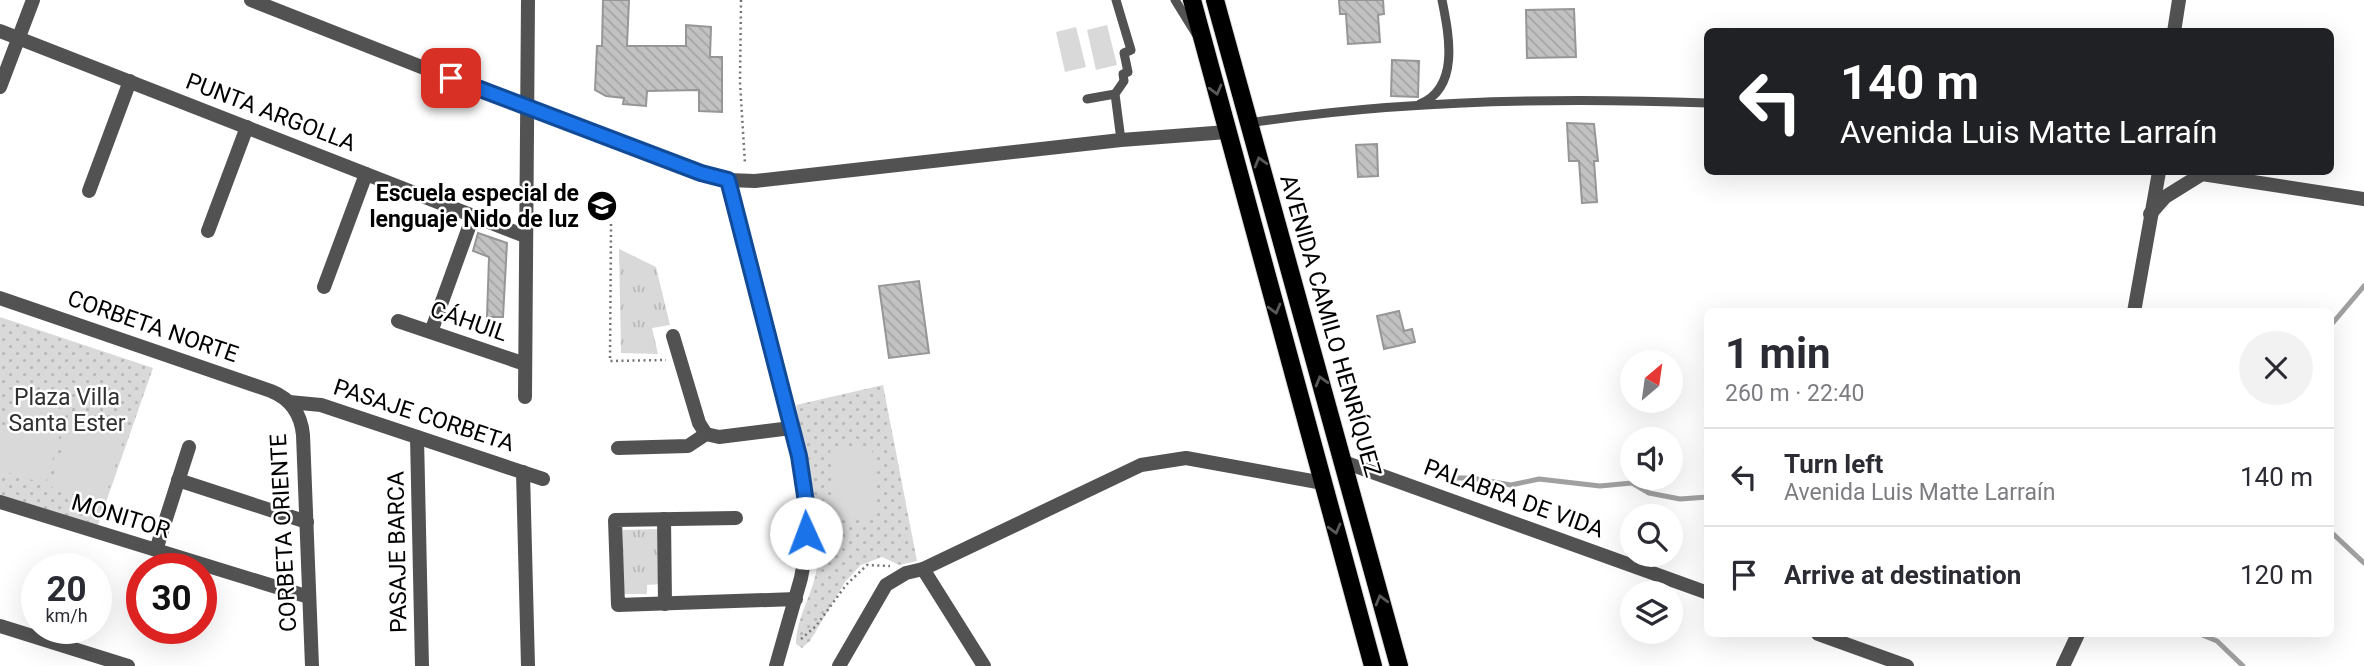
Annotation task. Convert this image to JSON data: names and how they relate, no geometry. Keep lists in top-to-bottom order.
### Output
{
  "streets": {
    "main road": ["AVENIDA CAMILO HENRÍQUEZ"],
    "street": [
      "PUNTA ARGOLLA",
      "CÁHUIL",
      "CORBETA NORTE",
      "PASAJE CORBETA",
      "PALABRA DE VIDA",
      "MONITOR",
      "CORBETA ORIENTE",
      "PASAJE BARCA"
    ]
  },
  "crossings": [
    ["CORBETA NORTE", "PASAJE CORBETA"],
    ["CORBETA NORTE", "CORBETA ORIENTE"],
    ["AVENIDA CAMILO HENRÍQUEZ", "PALABRA DE VIDA"],
    ["PASAJE CORBETA", "CORBETA ORIENTE"],
    ["PASAJE CORBETA", "PASAJE BARCA"],
    ["MONITOR", "CORBETA ORIENTE"]
  ],
  "parks": ["Plaza Villa Santa Ester"],
  "places": {
    "school or university": ["Escuela especial de lenguaje Nido de luz"]
  },
  "north": "top right",
  "page": {
    "turn": ["140 m", "Avenida Luis Matte Larraín"],
    "heading": ["1 min", "260 m · 22:40"],
    "list": [
      {
        "name": "Turn left",
        "note": "Avenida Luis Matte Larraín",
        "value": "140 m"
      },
      {
        "name": "Arrive at destination",
        "value": "120 m"
      }
    ],
    "speed": "20 km/h",
    "limit": "30"
  }
}
